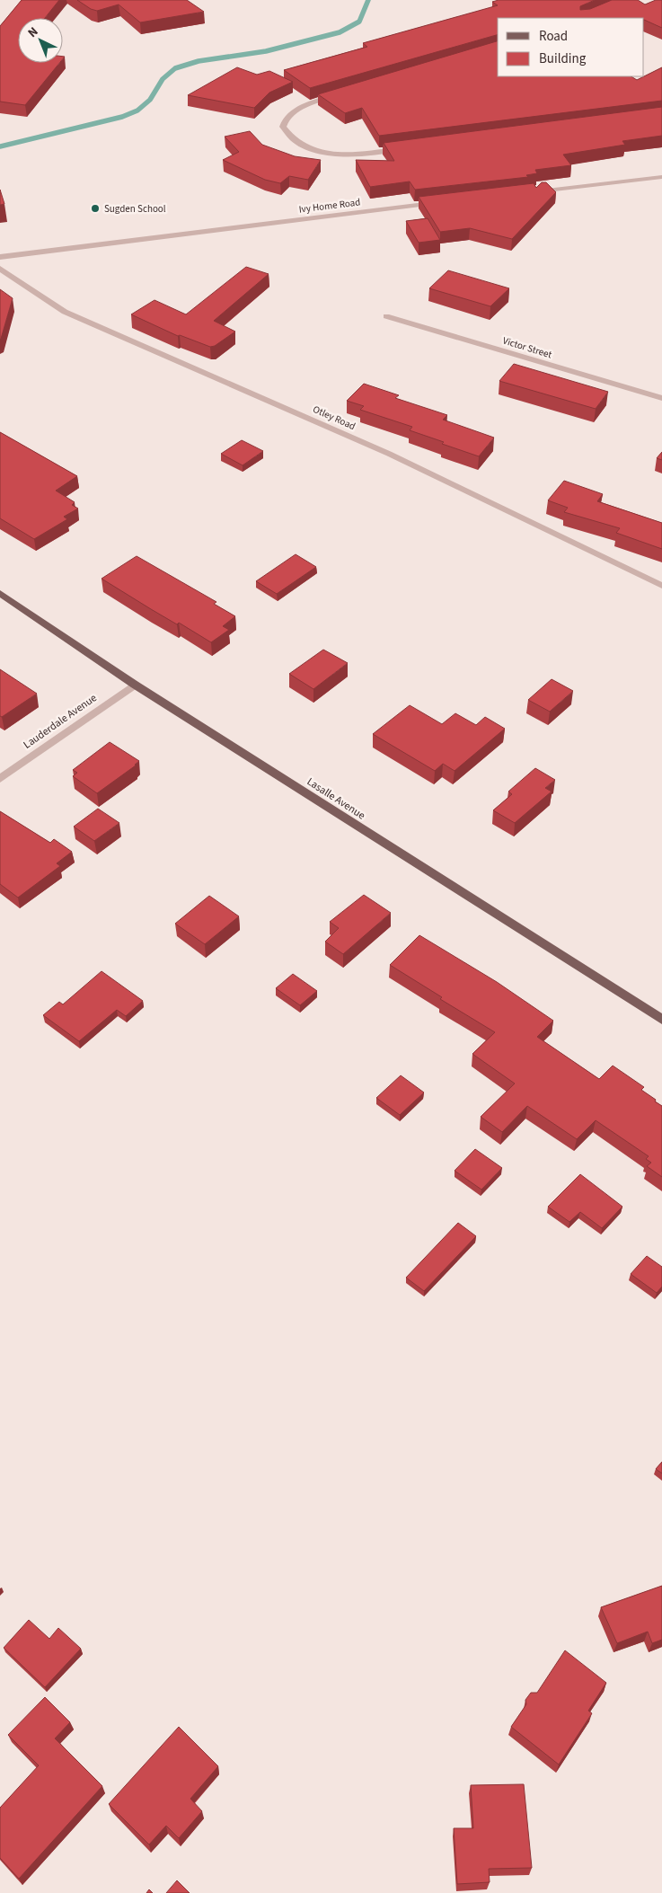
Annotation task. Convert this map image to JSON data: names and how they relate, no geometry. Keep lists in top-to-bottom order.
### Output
{
  "streets": {
    "main road": ["Lasalle Avenue"],
    "street": [
      "Ivy Home Road",
      "Victor Street",
      "Otley Road",
      "Lauderdale Avenue"
    ]
  },
  "crossings": [
    ["Lauderdale Avenue", "Lasalle Avenue"]
  ],
  "places": ["Sugden School"],
  "legend": ["Road", "Building"],
  "north": "top left"
}
